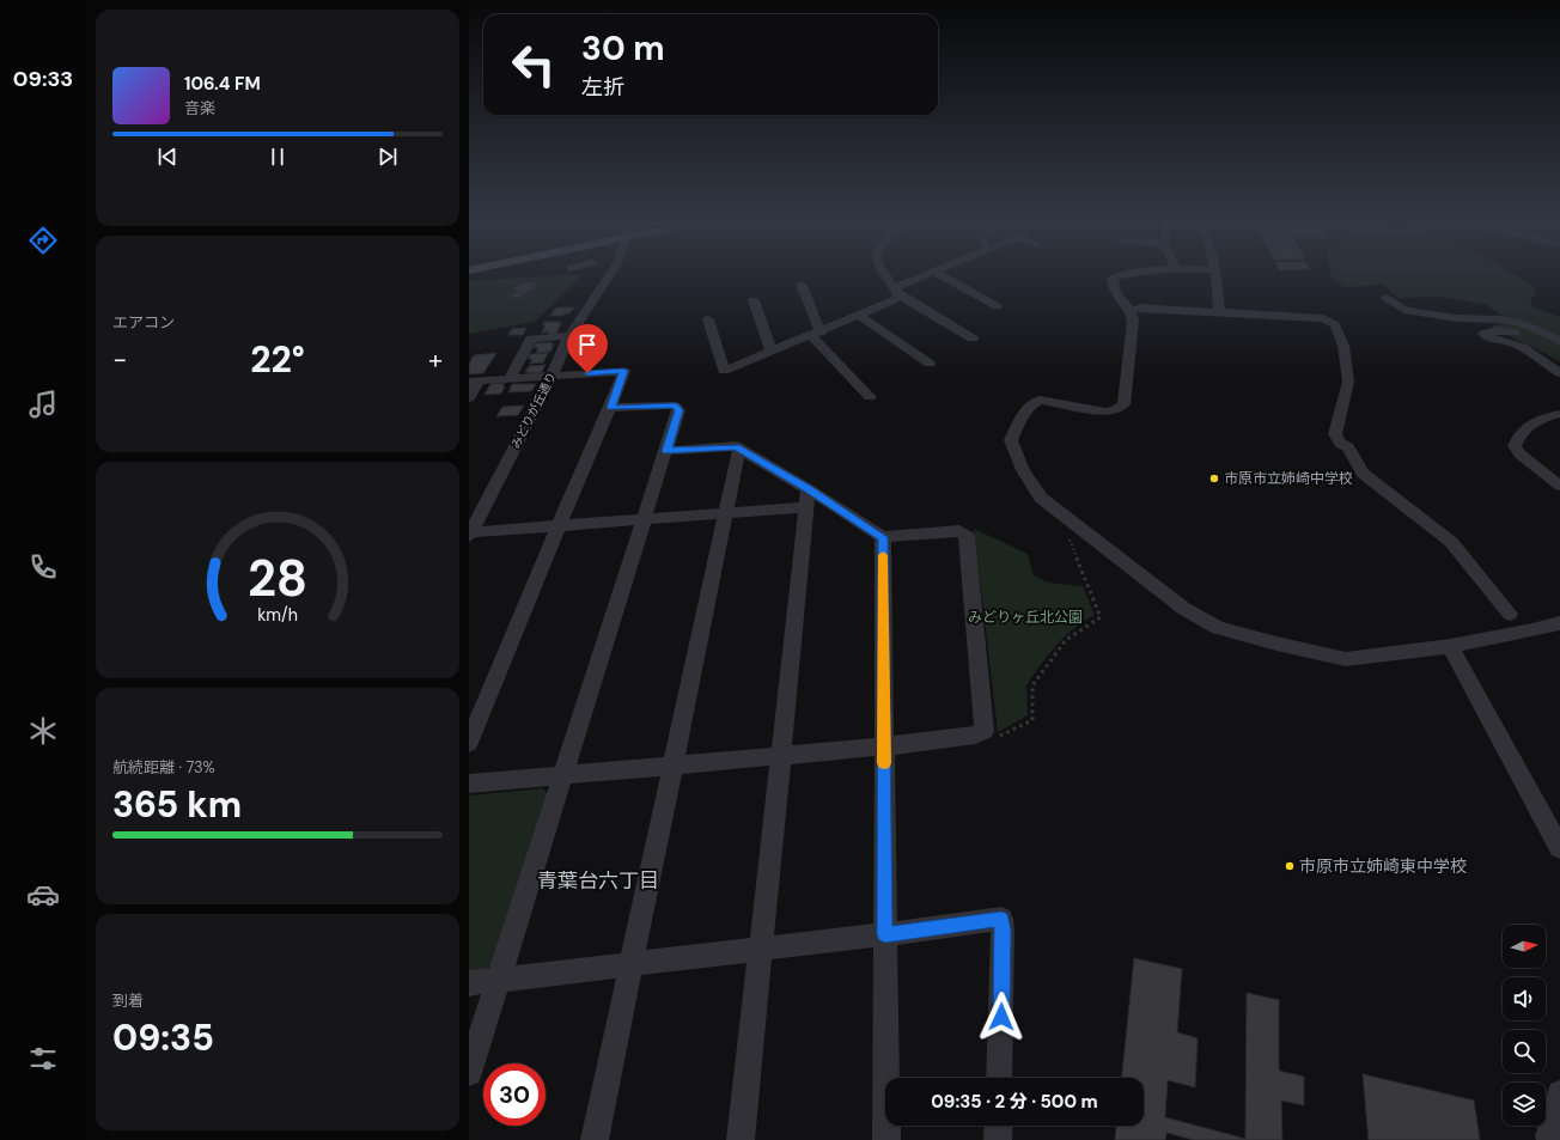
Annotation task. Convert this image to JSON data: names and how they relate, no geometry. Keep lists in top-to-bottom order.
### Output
{
  "streets": {
    "street": ["みどりが丘通り"]
  },
  "districts": ["青葉台六丁目"],
  "parks": ["みどりヶ丘北公園"],
  "places": ["市原市立姉崎中学校", "市原市立姉崎東中学校"],
  "north": "right",
  "page": {
    "tabs": "09:33",
    "turn": ["30 m", "左折"],
    "song": ["106.4 FM", "音楽"],
    "tile": [
      "エアコン",
      ["航続距離 · 73%", "365 km"],
      ["到着", "09:35"]
    ],
    "heat": ["−", "22°", "+"],
    "limit": "30",
    "trip": "09:35 · 2 分 · 500 m",
    "gauge": ["28", "km/h"]
  }
}
